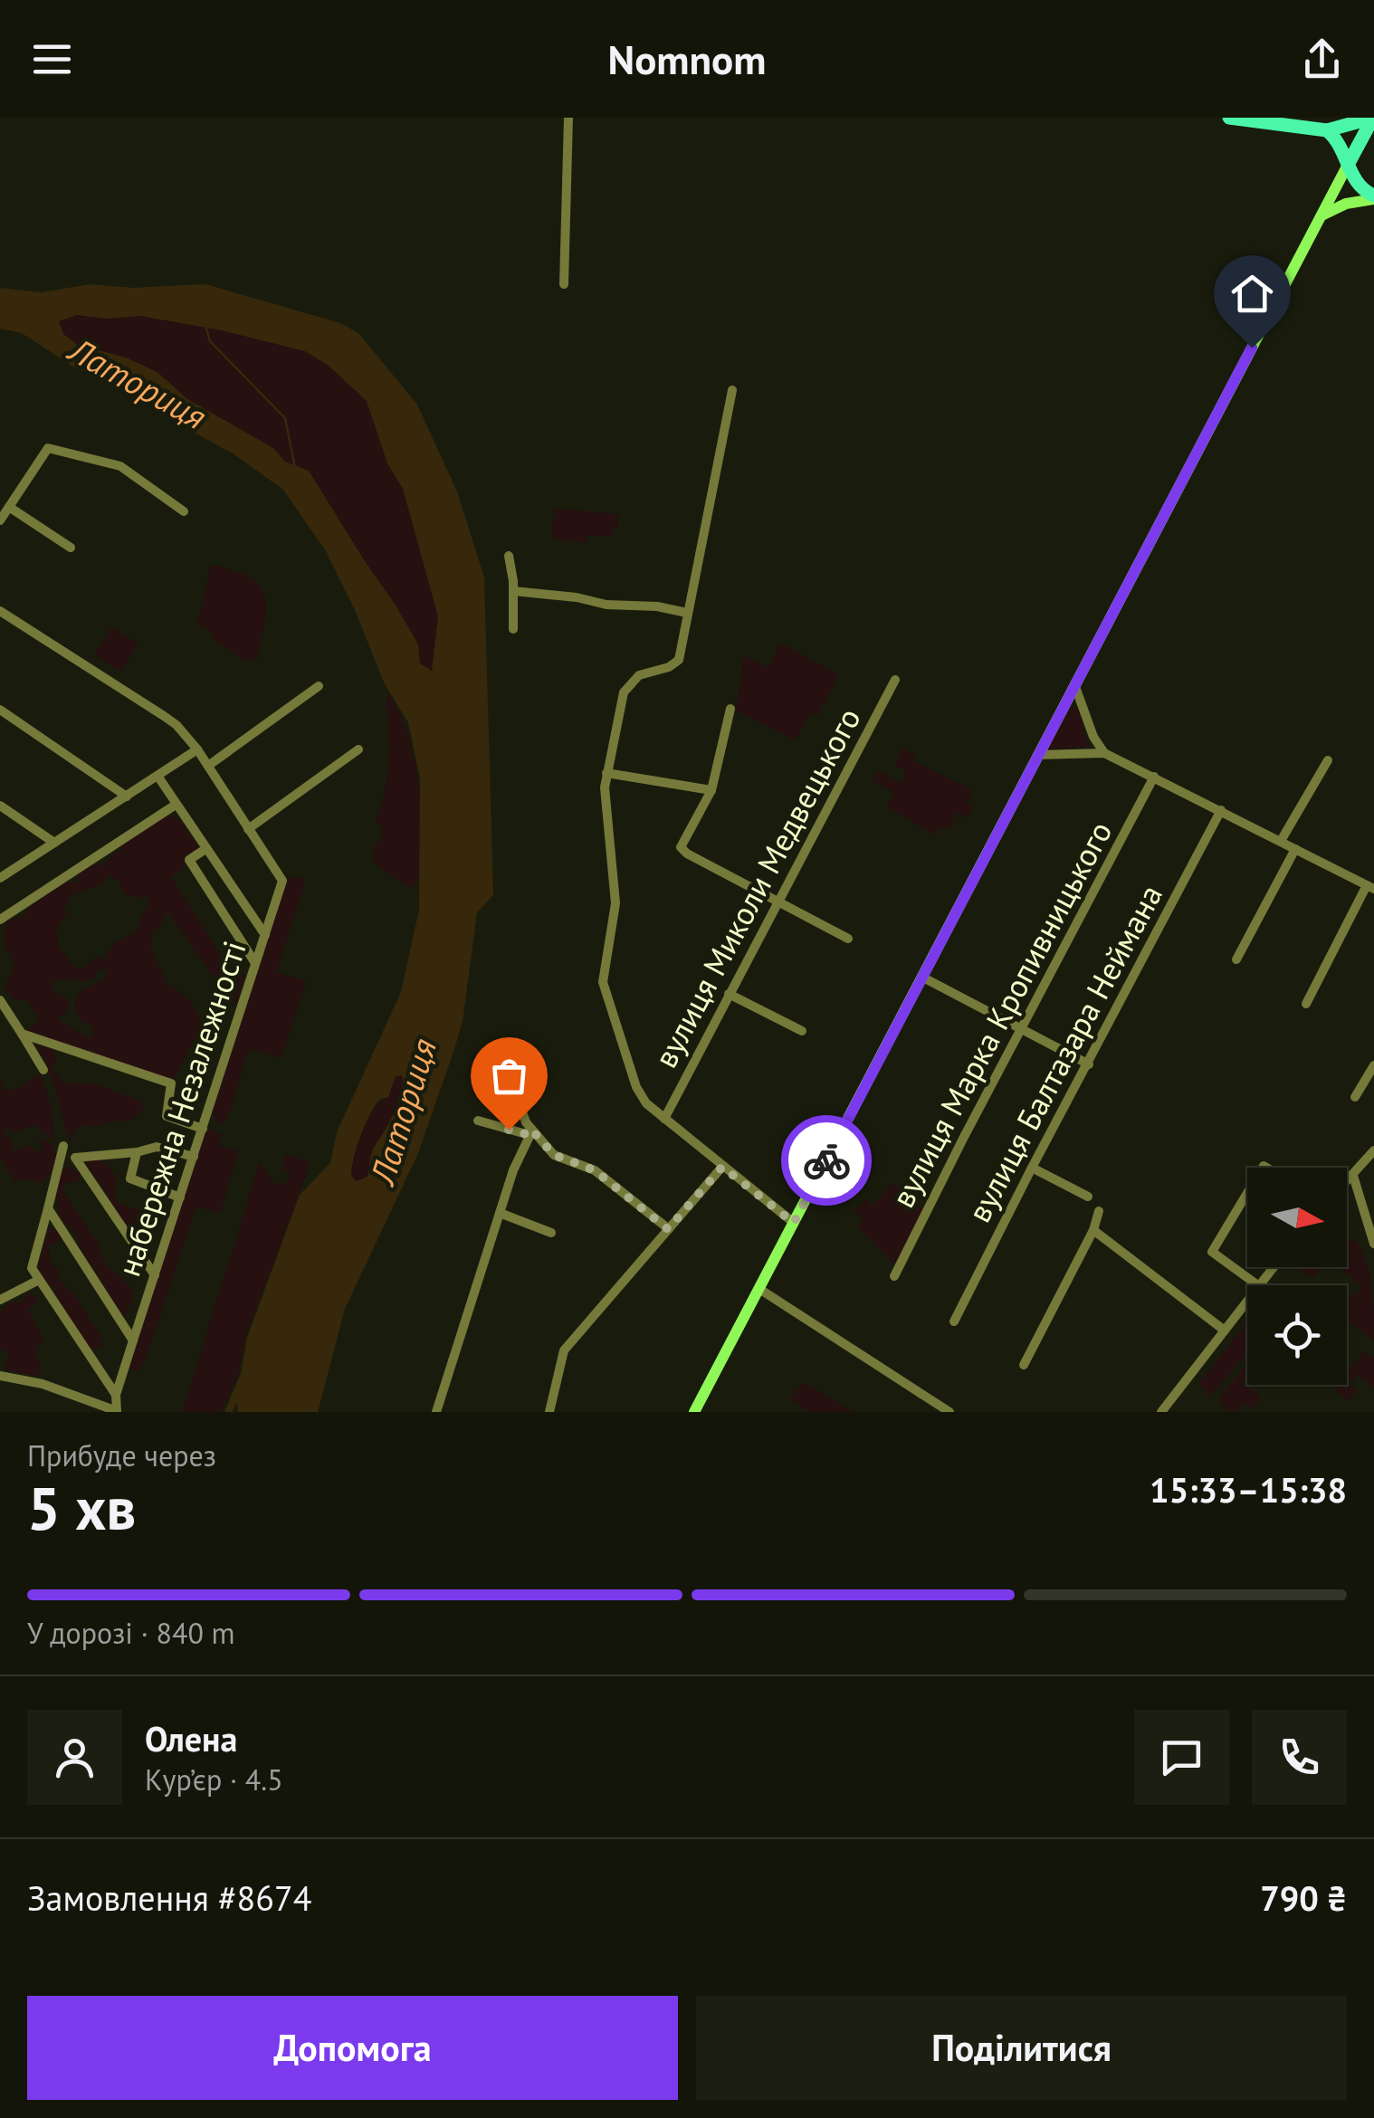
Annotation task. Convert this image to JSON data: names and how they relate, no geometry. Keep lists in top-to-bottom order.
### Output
{
  "streets": {
    "street": [
      "вулиця Миколи Медвецького",
      "вулиця Марка Кропивницького",
      "вулиця Балтазара Неймана",
      "набережна Незалежності"
    ]
  },
  "water": ["Латориця"],
  "north": "right",
  "page": {
    "header": "Nomnom",
    "heading": ["5 хв", "Прибуде через", "15:33–15:38"],
    "panel": [
      "Олена",
      "Кур’єр · 4.5",
      "Замовлення #8674",
      "790 ₴"
    ],
    "bar": "У дорозі · 840 m",
    "buttons": ["Допомога", "Поділитися"]
  }
}
